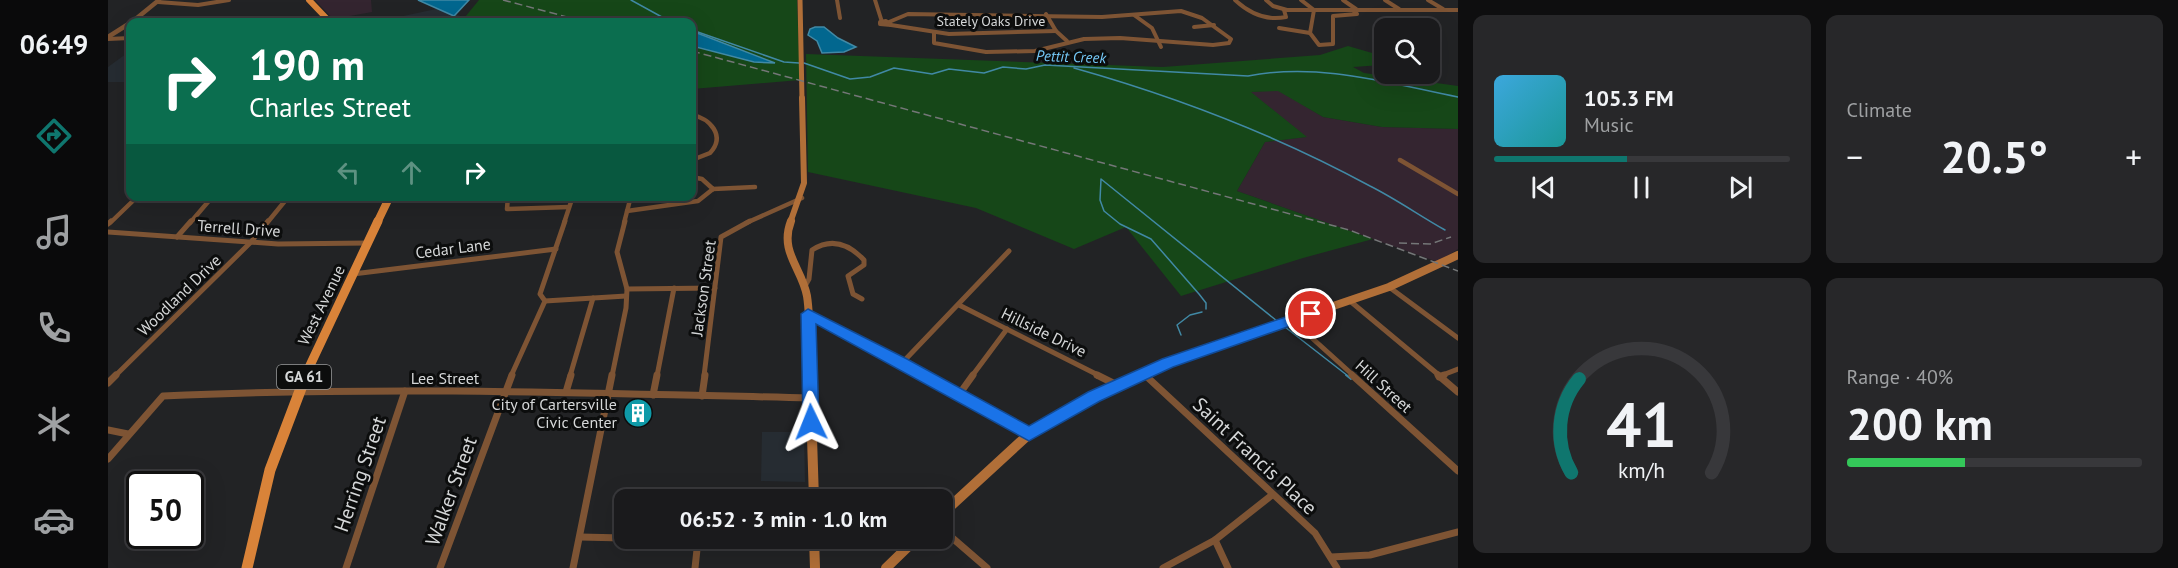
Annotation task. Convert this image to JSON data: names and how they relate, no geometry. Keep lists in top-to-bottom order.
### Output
{
  "streets": {
    "main road": ["West Avenue", "GA 61"],
    "street": [
      "Stately Oaks Drive",
      "Terrell Drive",
      "Cedar Lane",
      "Jackson Street",
      "Woodland Drive",
      "Hillside Drive",
      "Lee Street",
      "Hill Street",
      "Saint Francis Place",
      "Herring Street",
      "Walker Street"
    ]
  },
  "crossings": [
    ["Terrell Drive", "Woodland Drive"],
    ["Terrell Drive", "West Avenue"],
    ["Cedar Lane", "West Avenue"],
    ["Cedar Lane", "Walker Street"],
    ["Jackson Street", "Lee Street"],
    ["West Avenue", "Lee Street"],
    ["Lee Street", "Herring Street"],
    ["Lee Street", "Walker Street"]
  ],
  "water": ["Pettit Creek"],
  "places": {
    "building": ["City of Cartersville Civic Center"]
  },
  "page": {
    "tabs": "06:49",
    "tile": [
      "Climate",
      ["Range · 40%", "200 km"]
    ],
    "turn": ["190 m", "Charles Street"],
    "song": ["105.3 FM", "Music"],
    "heat": ["−", "20.5°", "+"],
    "limit": "50",
    "trip": "06:52 · 3 min · 1.0 km",
    "gauge": ["41", "km/h"]
  }
}
